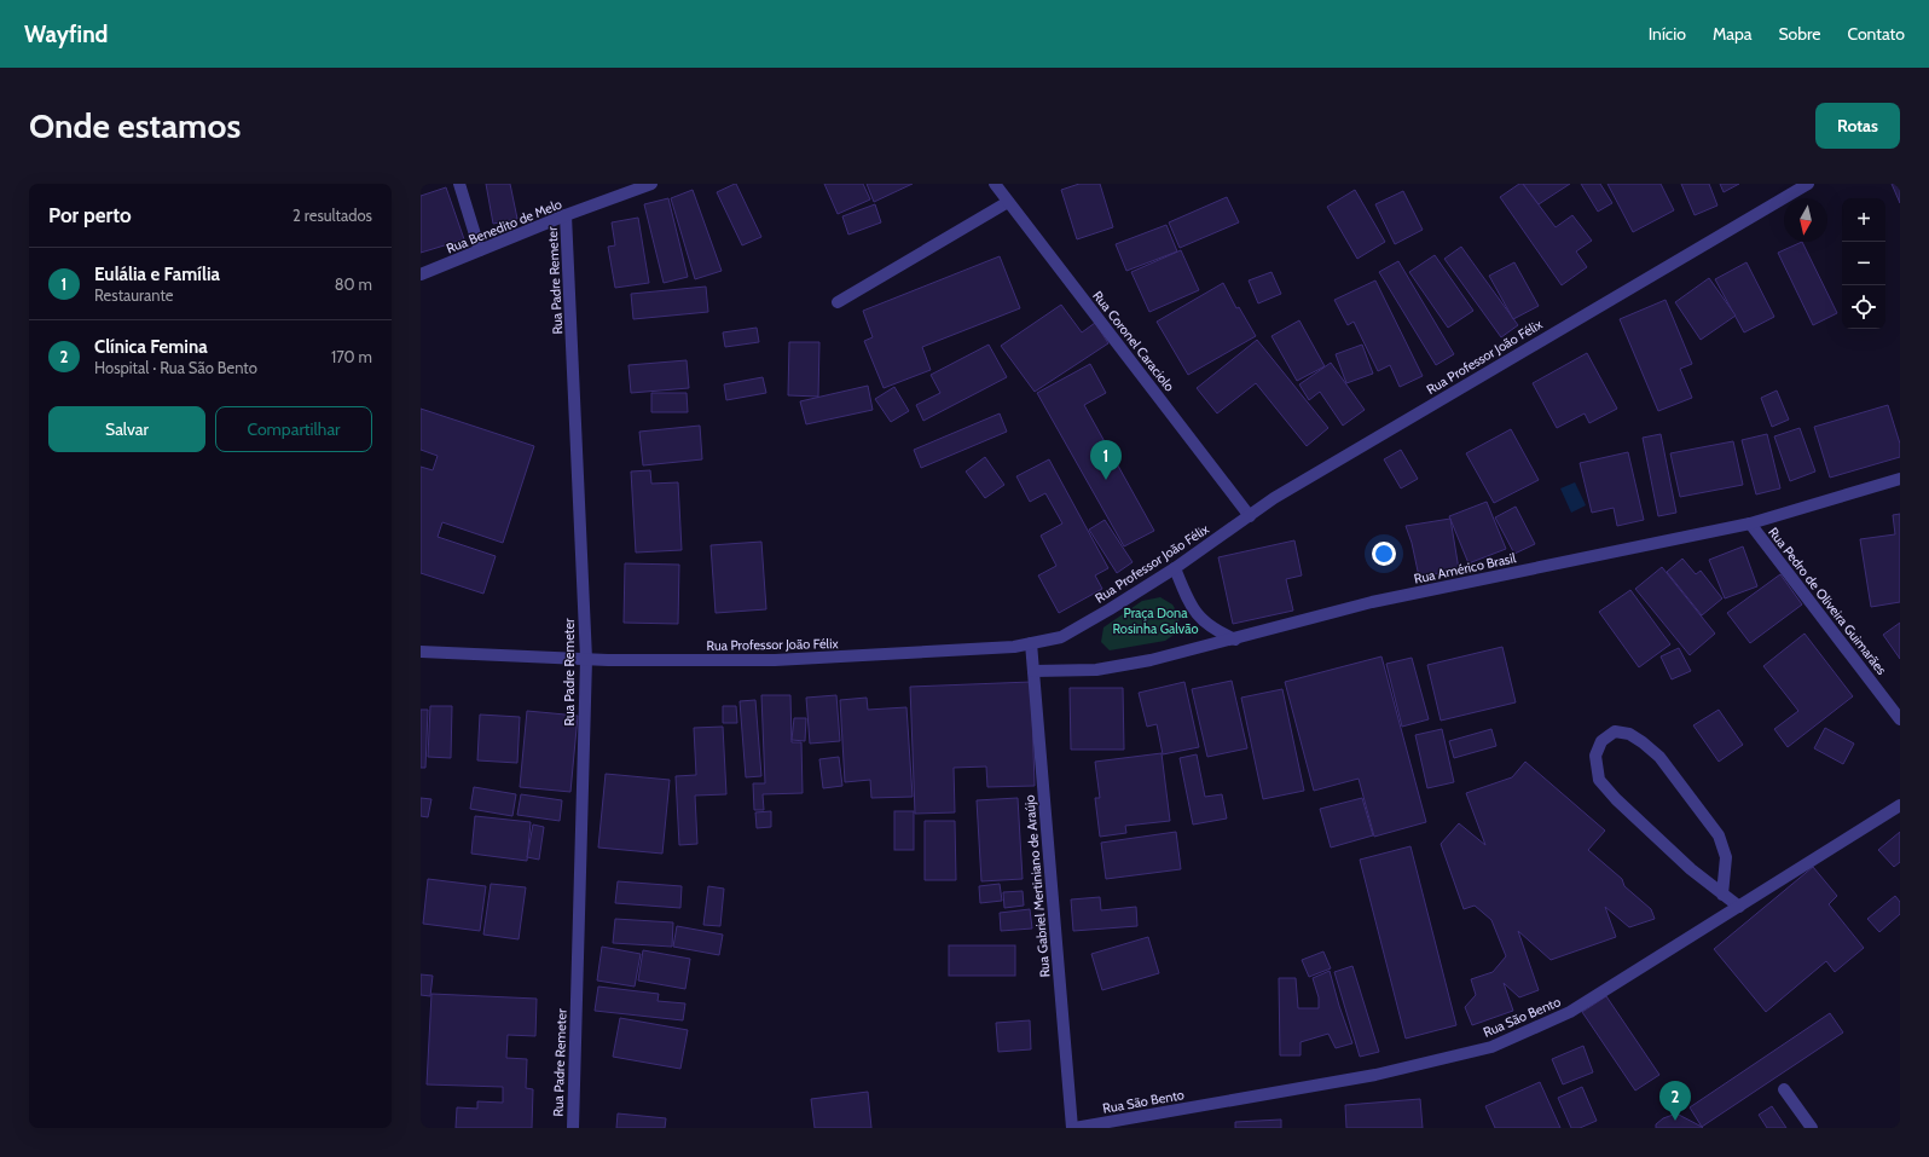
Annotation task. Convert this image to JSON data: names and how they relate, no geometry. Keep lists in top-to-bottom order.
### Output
{
  "streets": {
    "street": [
      "Rua Benedito de Melo",
      "Rua Padre Remeter",
      "Rua Coronel Caraciolo",
      "Rua Professor João Félix",
      "Rua Américo Brasil",
      "Rua Pedro de Oliveira Guimarães",
      "Rua Gabriel Mertiniano de Araújo",
      "Rua São Bento"
    ]
  },
  "crossings": [
    ["Rua Benedito de Melo", "Rua Padre Remeter"],
    ["Rua Padre Remeter", "Rua Professor João Félix"],
    ["Rua Coronel Caraciolo", "Rua Professor João Félix"],
    ["Rua Professor João Félix", "Rua Gabriel Mertiniano de Araújo"],
    ["Rua Américo Brasil", "Rua Pedro de Oliveira Guimarães"],
    ["Rua Américo Brasil", "Rua Gabriel Mertiniano de Araújo"],
    ["Rua Gabriel Mertiniano de Araújo", "Rua São Bento"]
  ],
  "parks": ["Praça Dona Rosinha Galvão"],
  "north": "bottom",
  "page": {
    "header": "Wayfind",
    "nav": [
      "Início",
      "Mapa",
      "Sobre",
      "Contato"
    ],
    "buttons": [
      "Rotas",
      ["Salvar", "Compartilhar"]
    ],
    "title": "Onde estamos",
    "heading": ["Por perto", "2 resultados"],
    "map_buttons": ["+", "−"],
    "list": [
      {
        "mark": "1",
        "name": "Eulália e Família",
        "note": "Restaurante",
        "value": "80 m"
      },
      {
        "mark": "2",
        "name": "Clínica Femina",
        "note": "Hospital · Rua São Bento",
        "value": "170 m"
      }
    ],
    "pins": ["1", "2"]
  }
}
